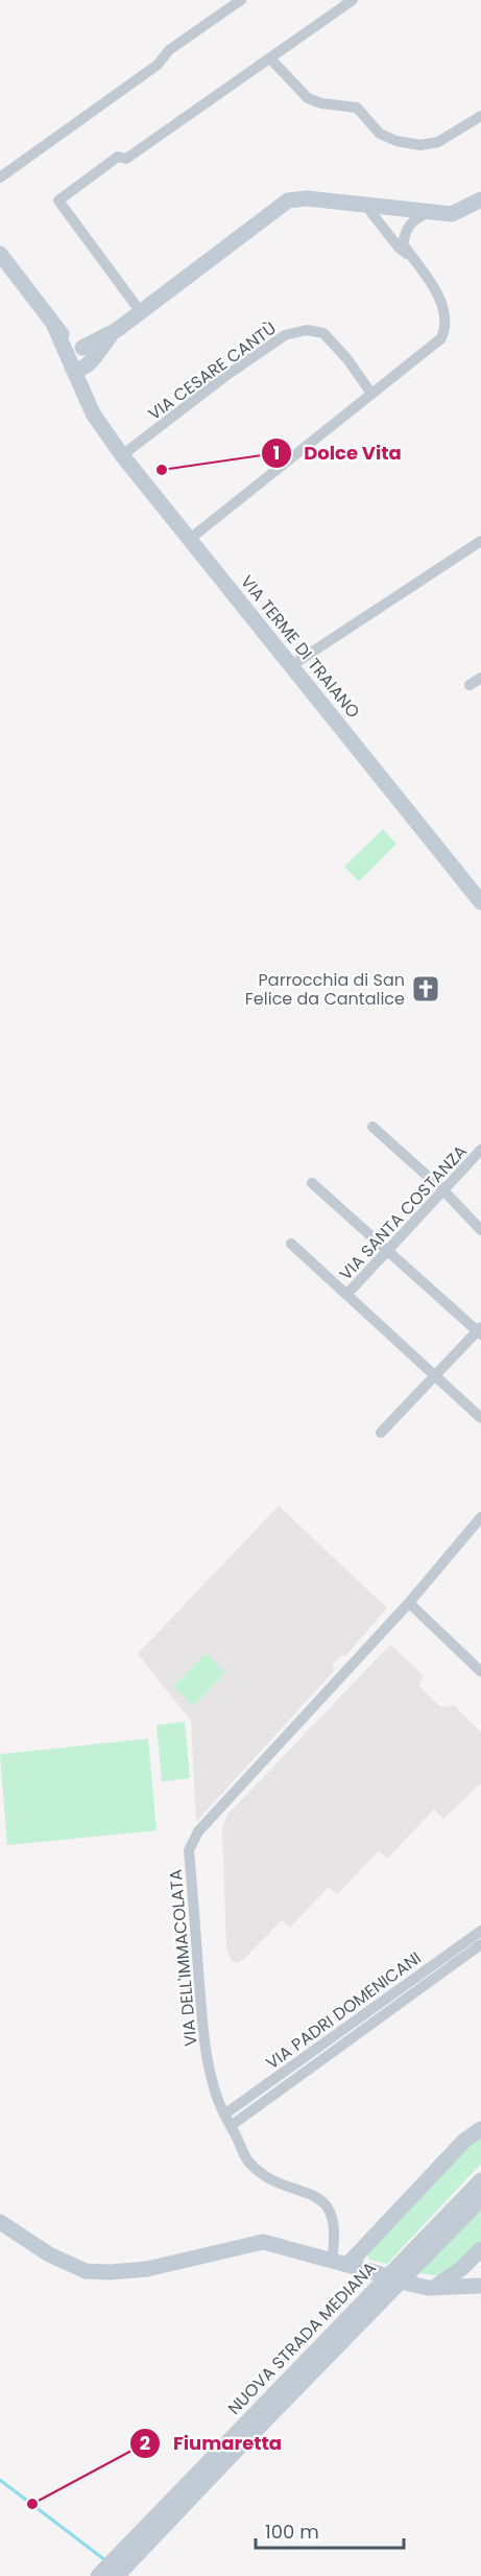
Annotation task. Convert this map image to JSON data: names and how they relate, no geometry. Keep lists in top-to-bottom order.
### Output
{
  "streets": {
    "street": [
      "VIA CESARE CANTÙ",
      "VIA TERME DI TRAIANO",
      "VIA SANTA COSTANZA",
      "VIA DELL'IMMACOLATA",
      "VIA PADRI DOMENICANI",
      "NUOVA STRADA MEDIANA"
    ]
  },
  "crossings": [
    ["VIA CESARE CANTÙ", "VIA TERME DI TRAIANO"],
    ["VIA DELL'IMMACOLATA", "VIA PADRI DOMENICANI"]
  ],
  "places": {
    "other": ["Dolce Vita", "Fiumaretta"],
    "church": ["Parrocchia di San Felice da Cantalice"]
  },
  "scale_bar": "100 m"
}
